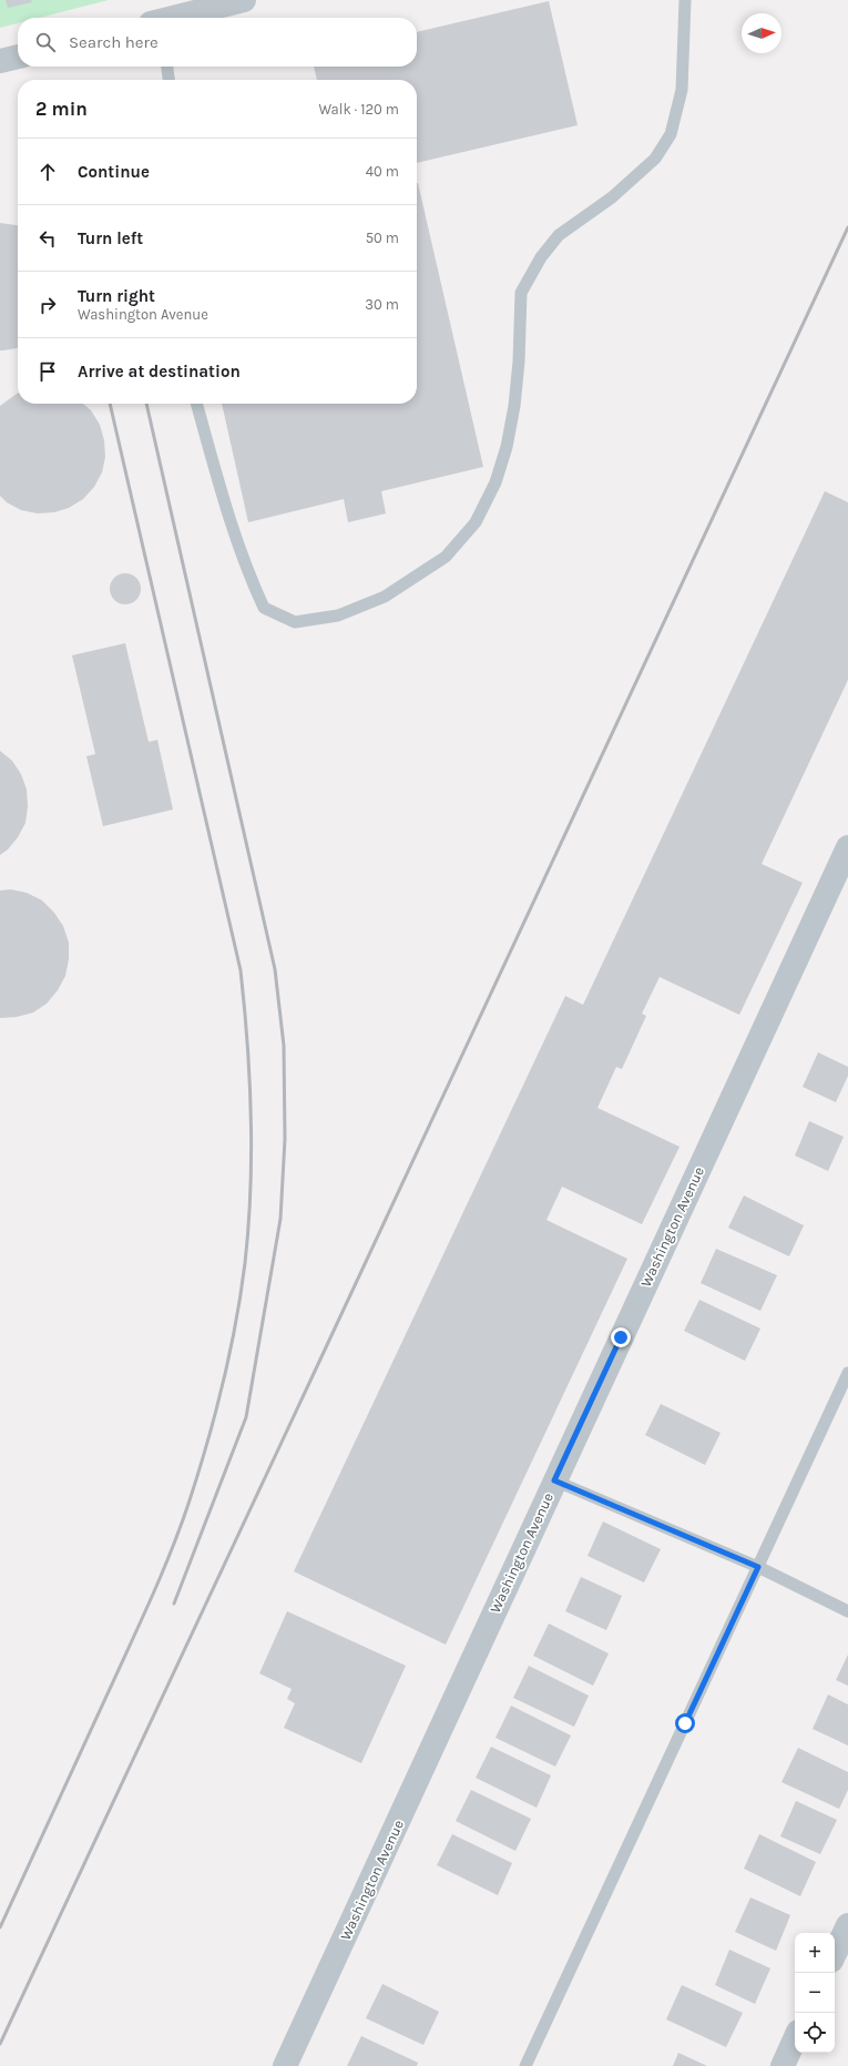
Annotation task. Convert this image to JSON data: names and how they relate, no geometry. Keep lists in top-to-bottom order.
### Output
{
  "streets": {
    "street": ["Washington Avenue"]
  },
  "north": "right",
  "page": {
    "search": "Search here",
    "heading": ["2 min", "Walk · 120 m"],
    "list": [
      ["Continue", "40 m"],
      ["Turn left", "50 m"],
      ["Turn right", "Washington Avenue", "30 m"],
      "Arrive at destination"
    ],
    "map_buttons": ["+", "−"]
  }
}
